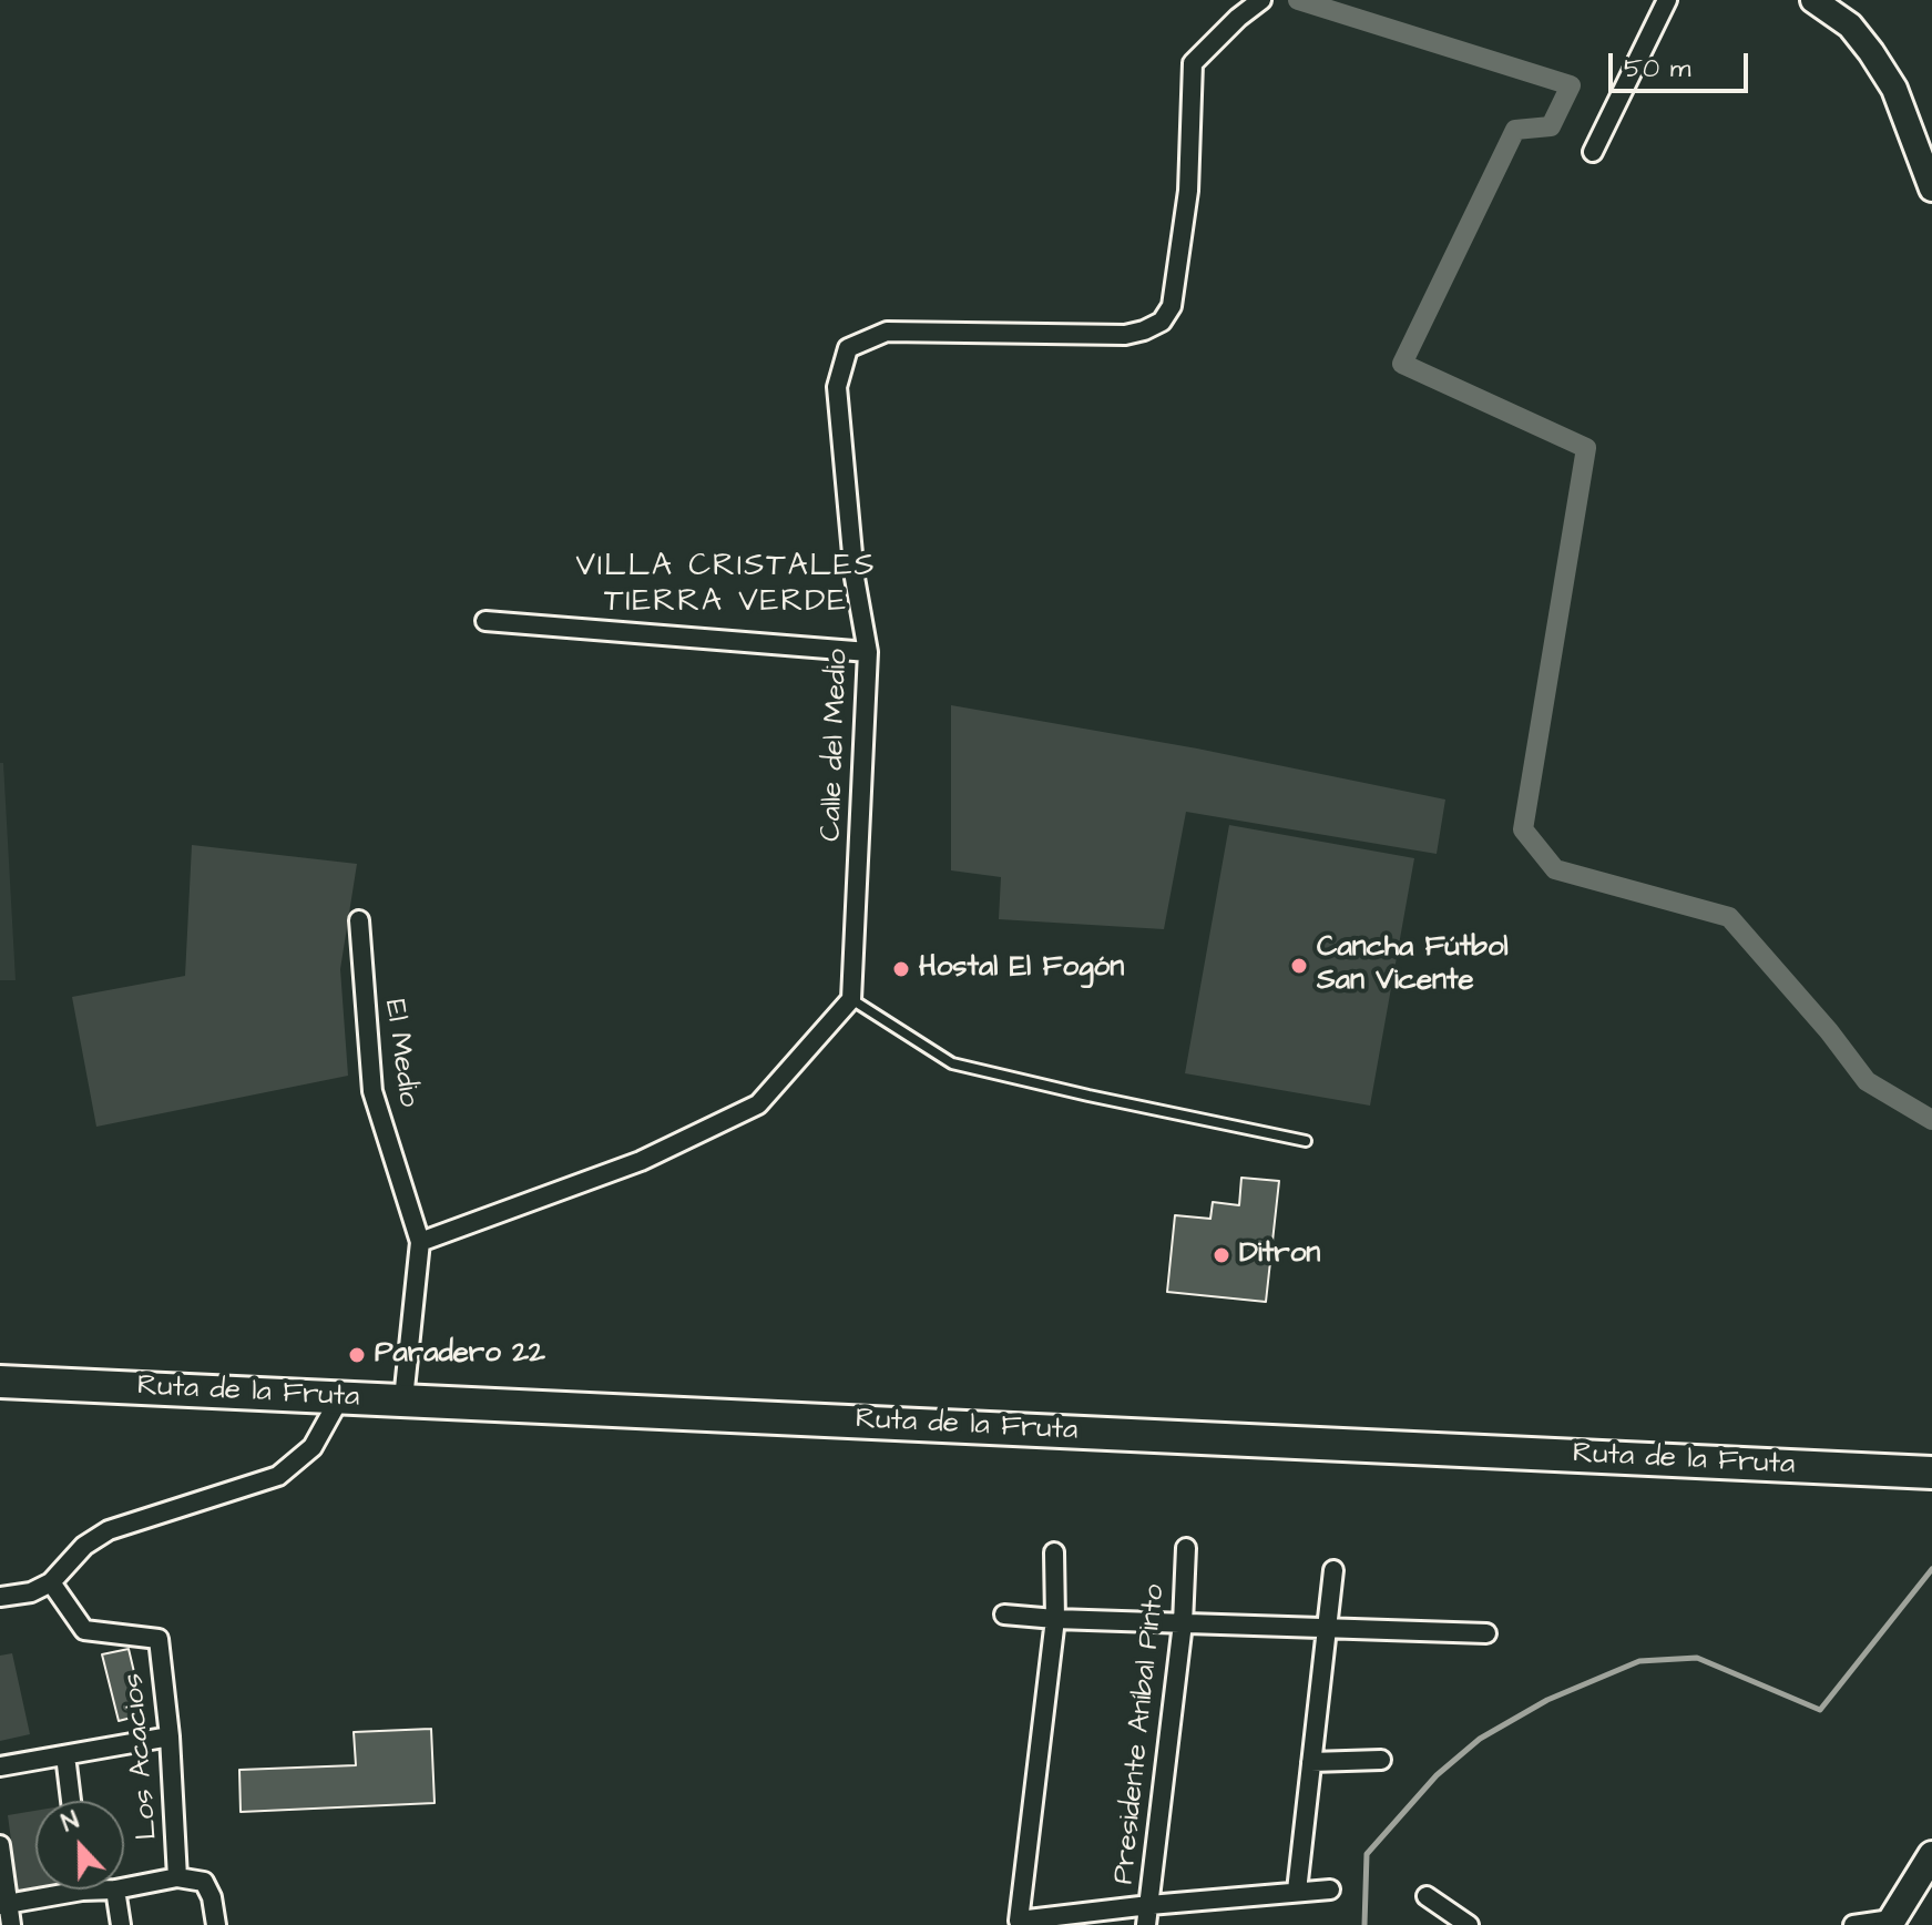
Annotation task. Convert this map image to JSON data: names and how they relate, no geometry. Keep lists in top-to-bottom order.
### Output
{
  "streets": {
    "highway": ["Ruta de la Fruta"],
    "street": [
      "Calle del Medio",
      "El Medio",
      "Presidente Aníbal Pinto",
      "Los Acacios"
    ]
  },
  "districts": ["VILLA CRISTALES TIERRA VERDE"],
  "places": [
    "Cancha Fútbol San Vicente",
    "Hostal El Fogón",
    "Ditron",
    "Paradero 22"
  ],
  "scale_bar": "50 m",
  "north": "top"
}
